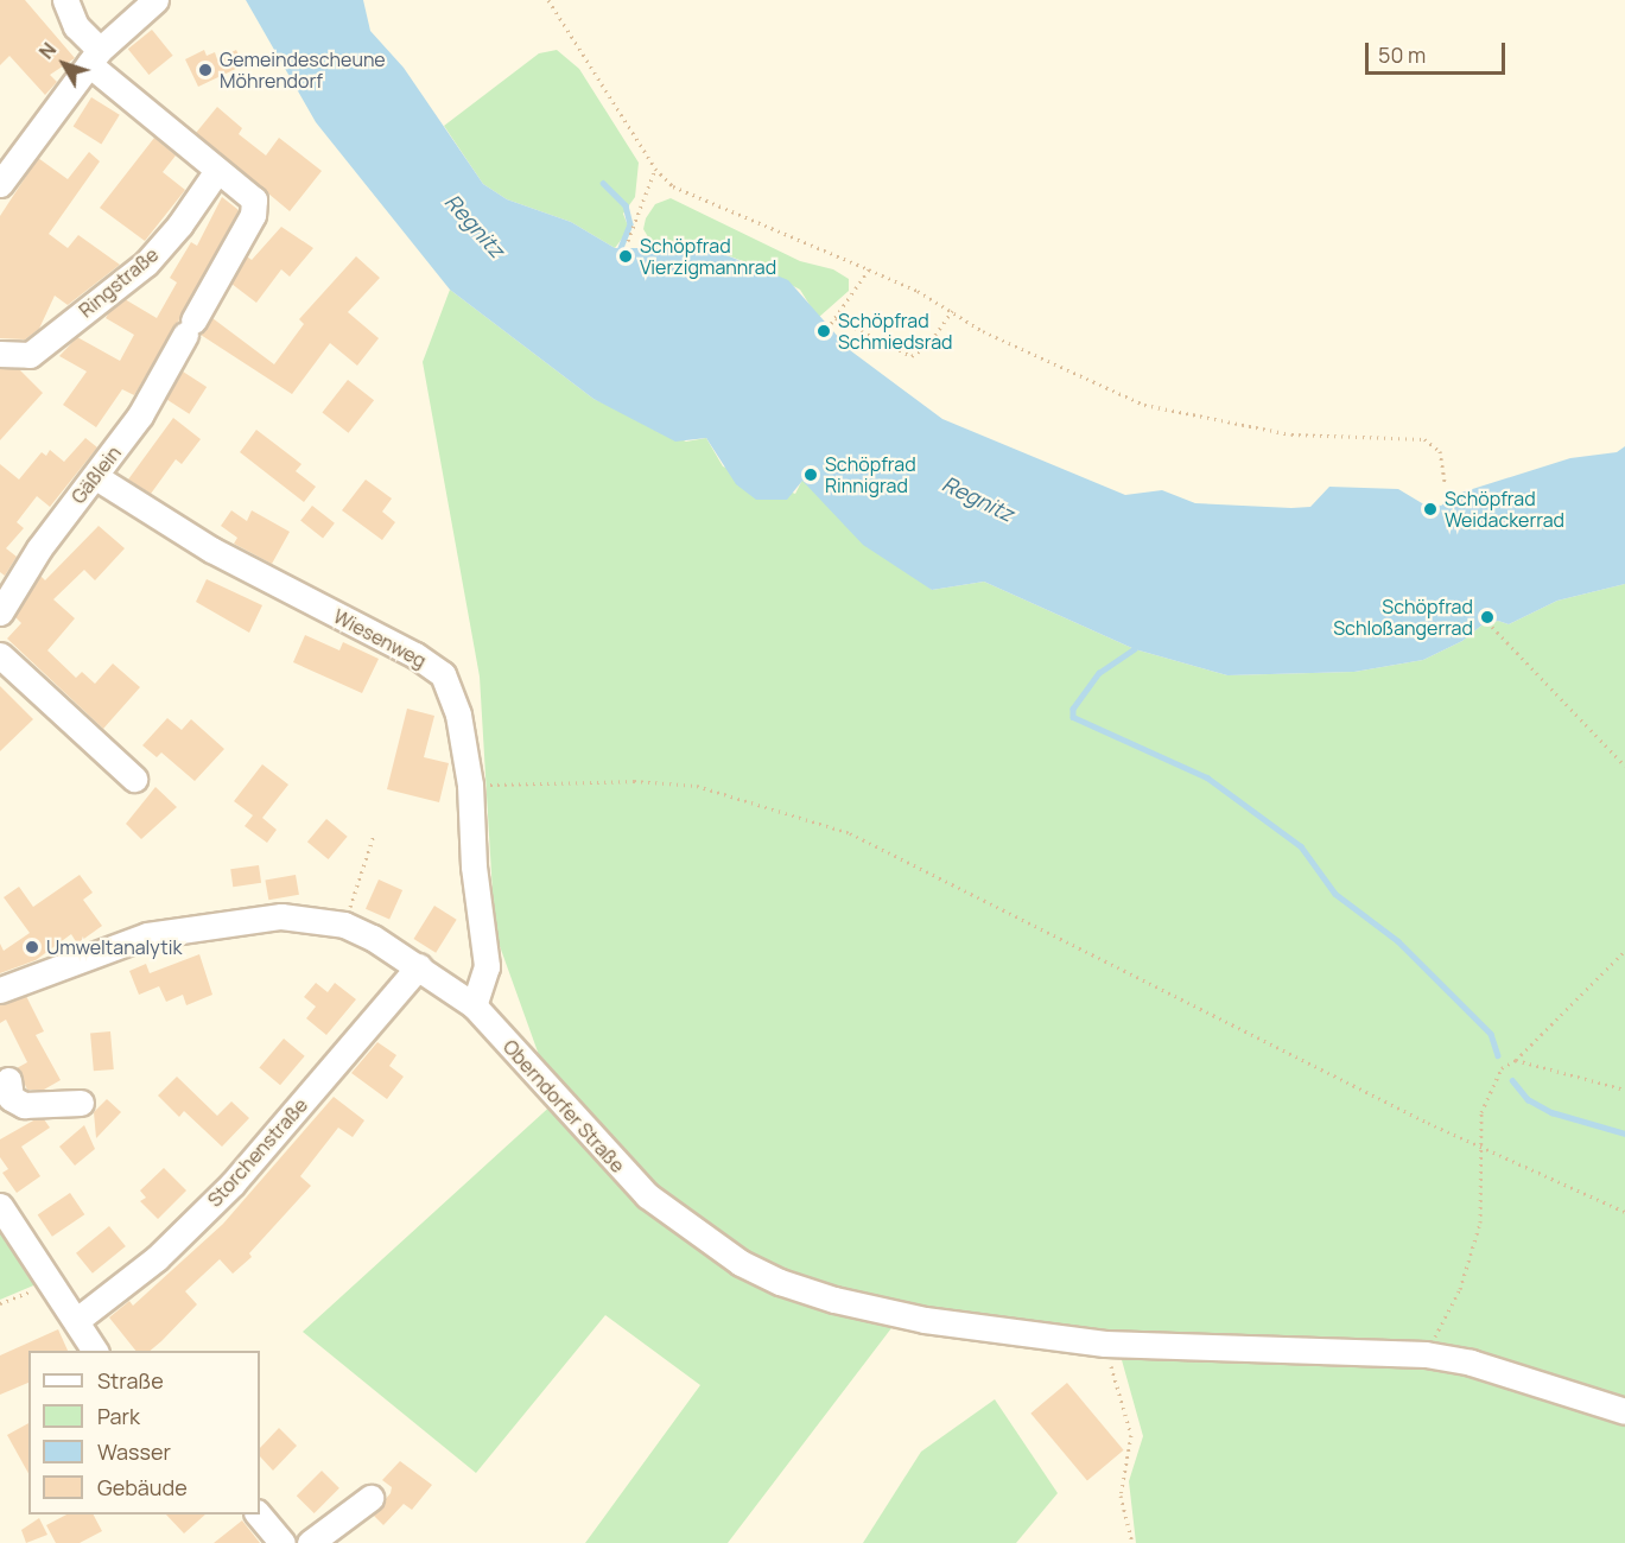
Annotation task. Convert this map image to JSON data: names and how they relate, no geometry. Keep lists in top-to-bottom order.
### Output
{
  "streets": {
    "street": [
      "Ringstraße",
      "Gäßlein",
      "Wiesenweg",
      "Oberndorfer Straße",
      "Storchenstraße"
    ]
  },
  "crossings": [
    ["Ringstraße", "Gäßlein"],
    ["Gäßlein", "Wiesenweg"],
    ["Wiesenweg", "Oberndorfer Straße"],
    ["Oberndorfer Straße", "Storchenstraße"]
  ],
  "water": ["Regnitz"],
  "places": [
    "Gemeindescheune Möhrendorf",
    "Schöpfrad Vierzigmannrad",
    "Schöpfrad Schmiedsrad",
    "Schöpfrad Rinnigrad",
    "Schöpfrad Weidackerrad",
    "Schöpfrad Schloßangerrad",
    "Umweltanalytik"
  ],
  "legend": [
    "Straße",
    "Park",
    "Wasser",
    "Gebäude"
  ],
  "scale_bar": "50 m",
  "north": "top left"
}
